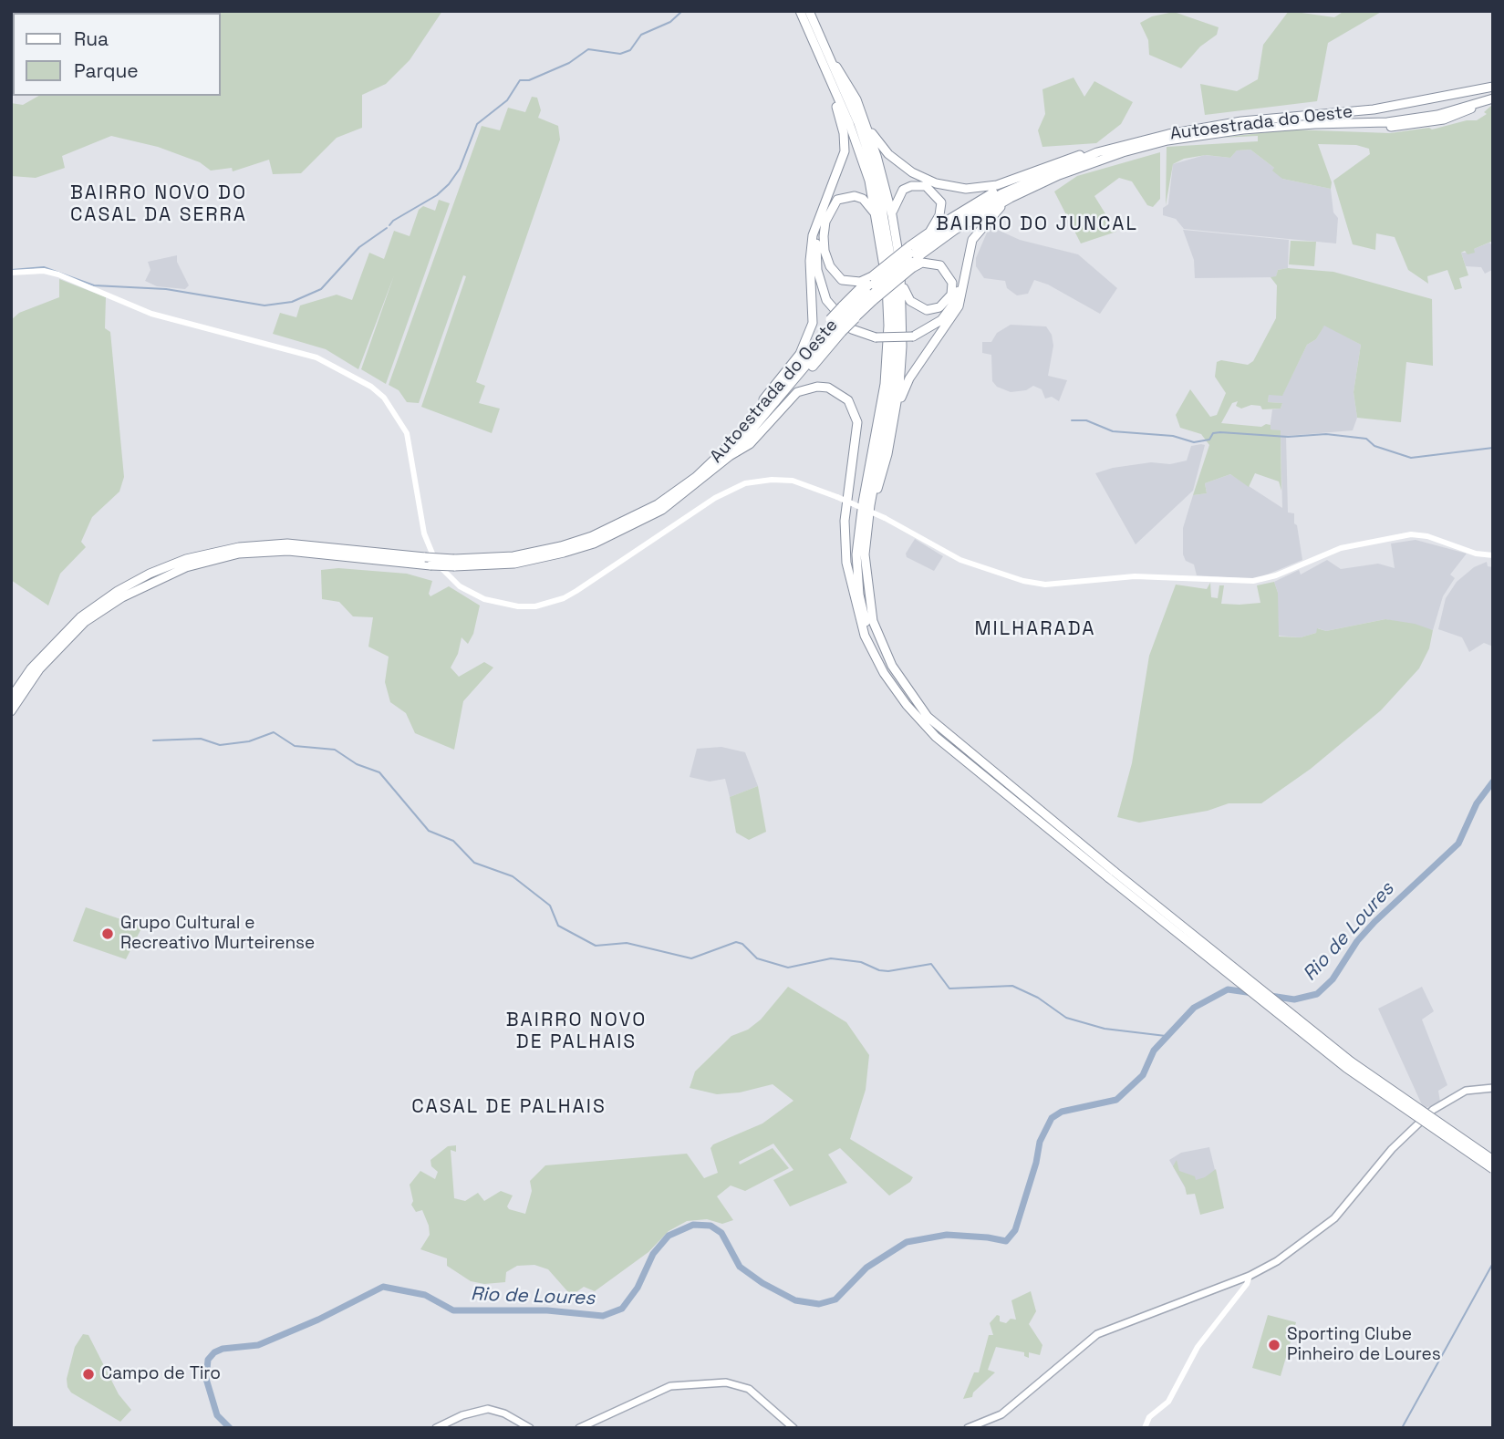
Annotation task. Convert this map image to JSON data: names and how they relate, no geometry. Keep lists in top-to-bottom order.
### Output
{
  "streets": {
    "highway": ["Autoestrada do Oeste"]
  },
  "districts": [
    "BAIRRO NOVO DO CASAL DA SERRA",
    "BAIRRO DO JUNCAL",
    "MILHARADA",
    "BAIRRO NOVO DE PALHAIS",
    "CASAL DE PALHAIS"
  ],
  "water": ["Rio de Loures"],
  "places": ["Grupo Cultural e Recreativo Murteirense", "Sporting Clube Pinheiro de Loures", "Campo de Tiro"],
  "legend": ["Rua", "Parque"]
}
